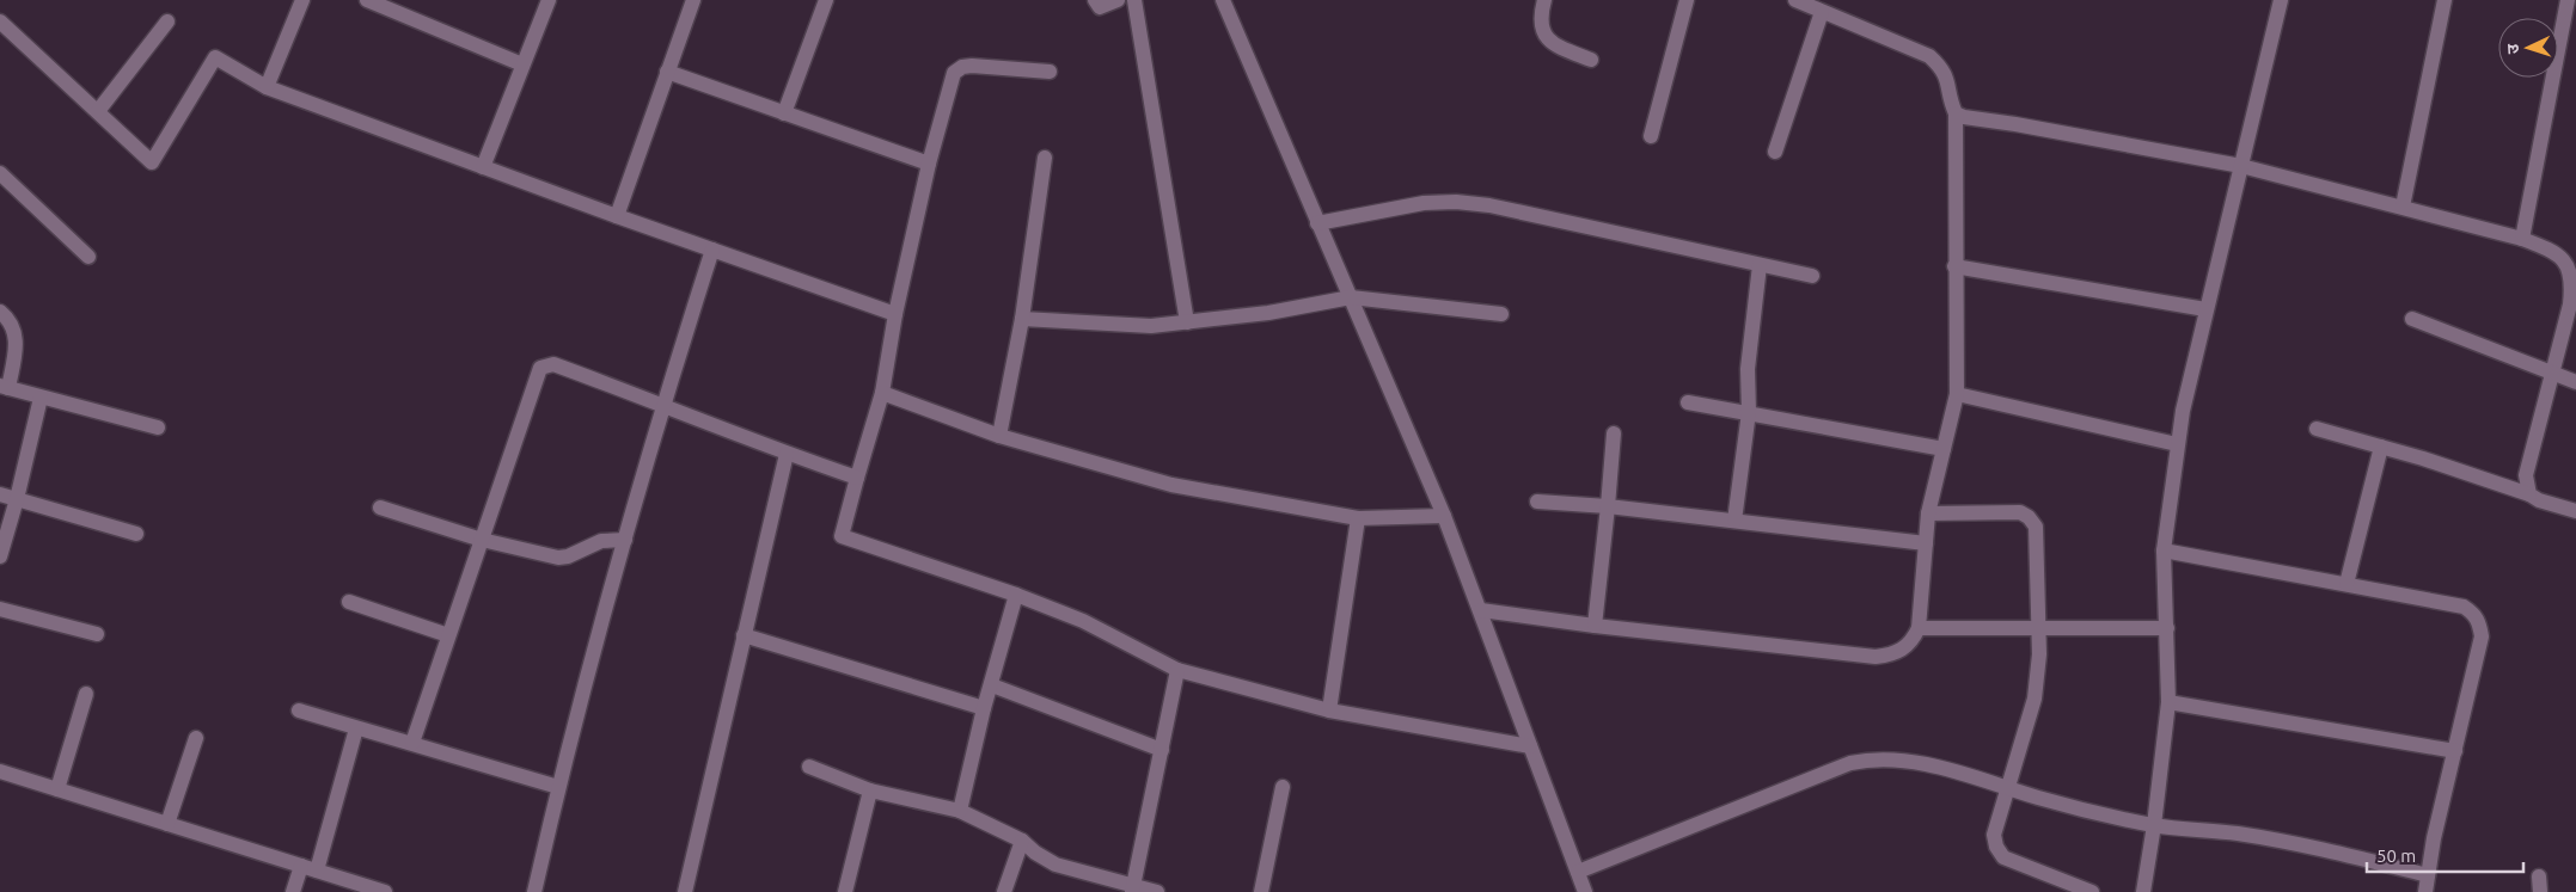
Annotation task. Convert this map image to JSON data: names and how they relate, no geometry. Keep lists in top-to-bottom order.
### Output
{
  "scale_bar": "50 m",
  "north": "left"
}
